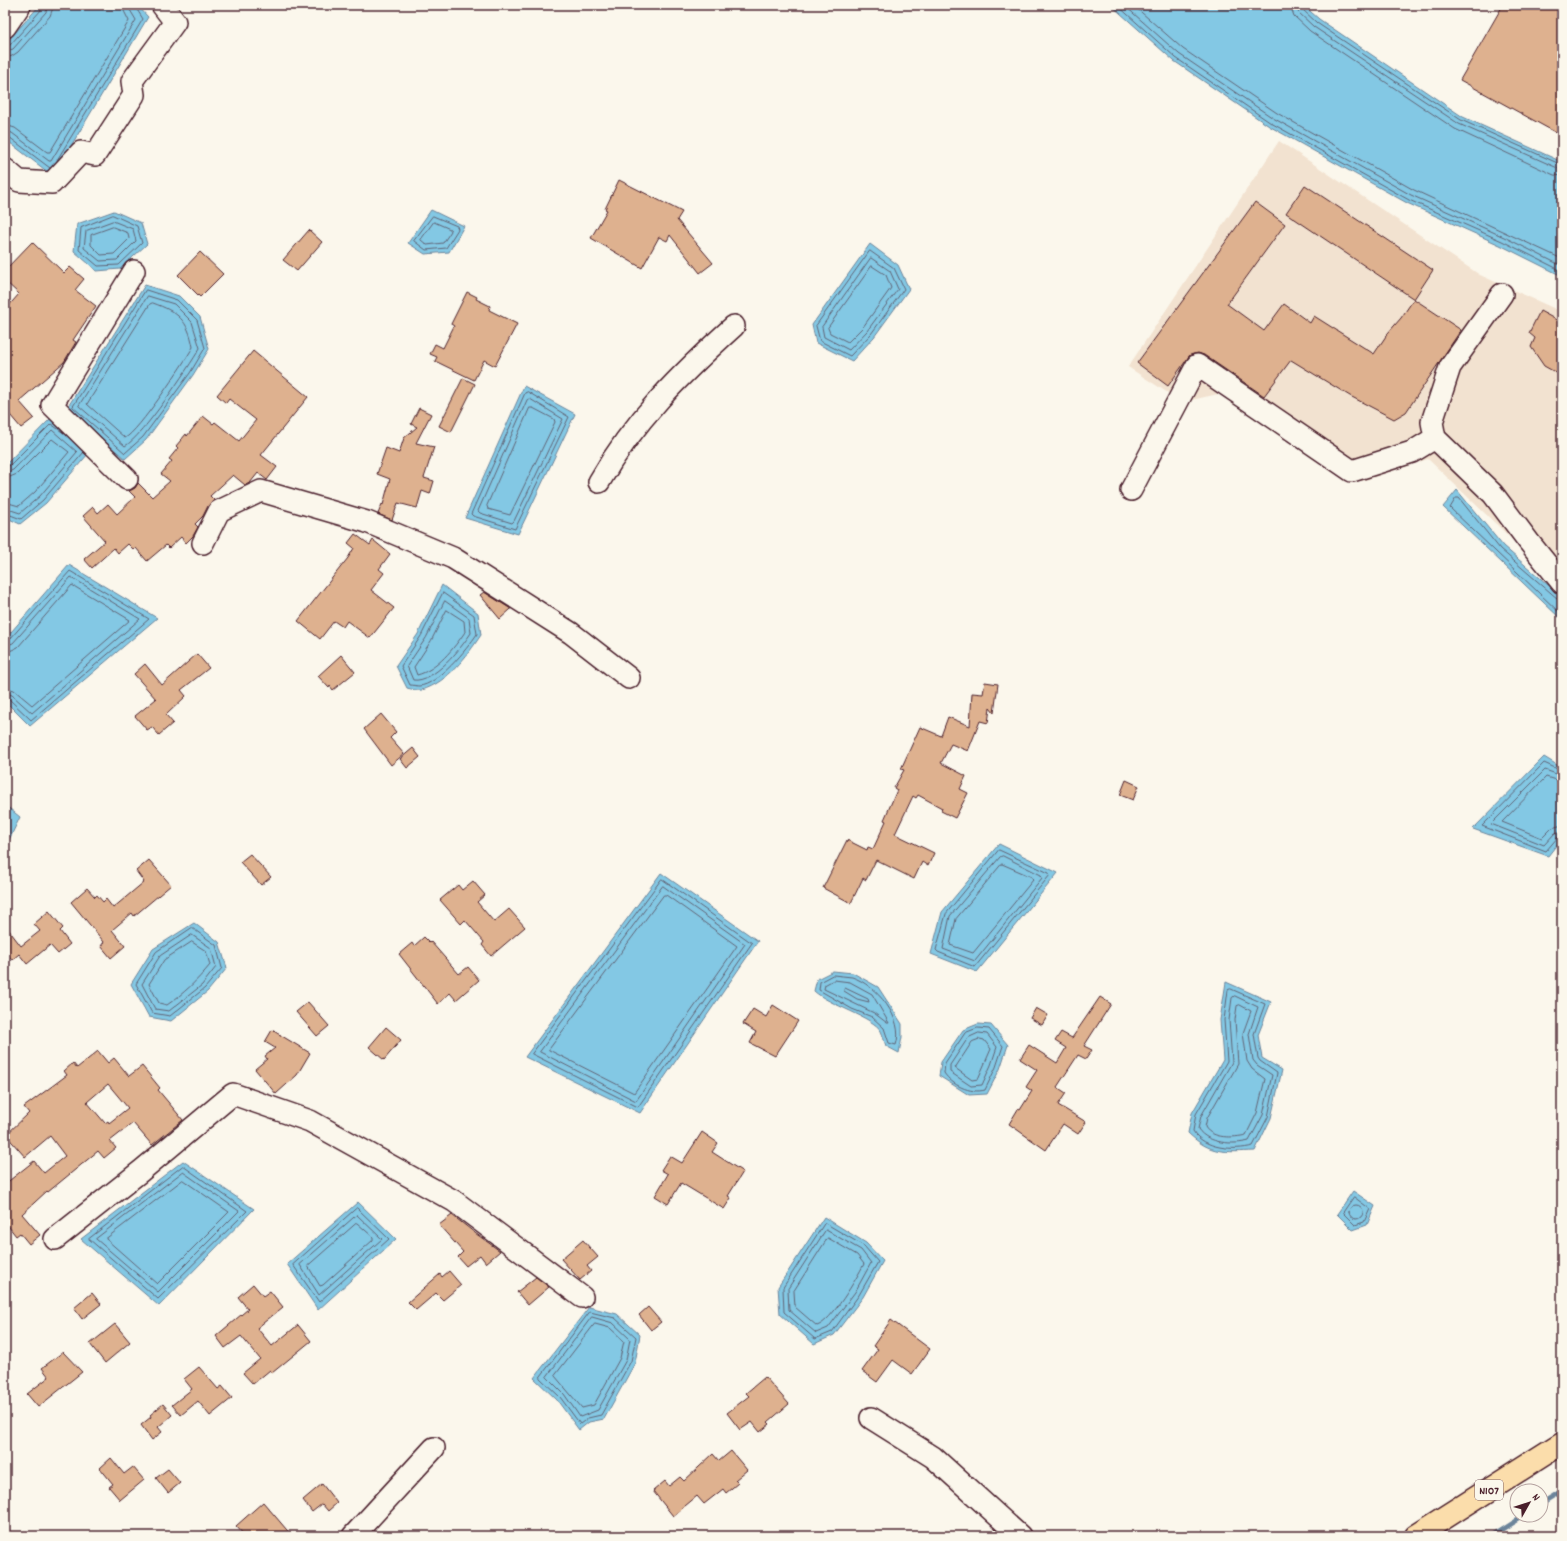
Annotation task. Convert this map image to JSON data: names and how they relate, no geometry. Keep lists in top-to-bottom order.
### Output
{
  "streets": {
    "highway": ["N107"]
  },
  "north": "top right"
}
